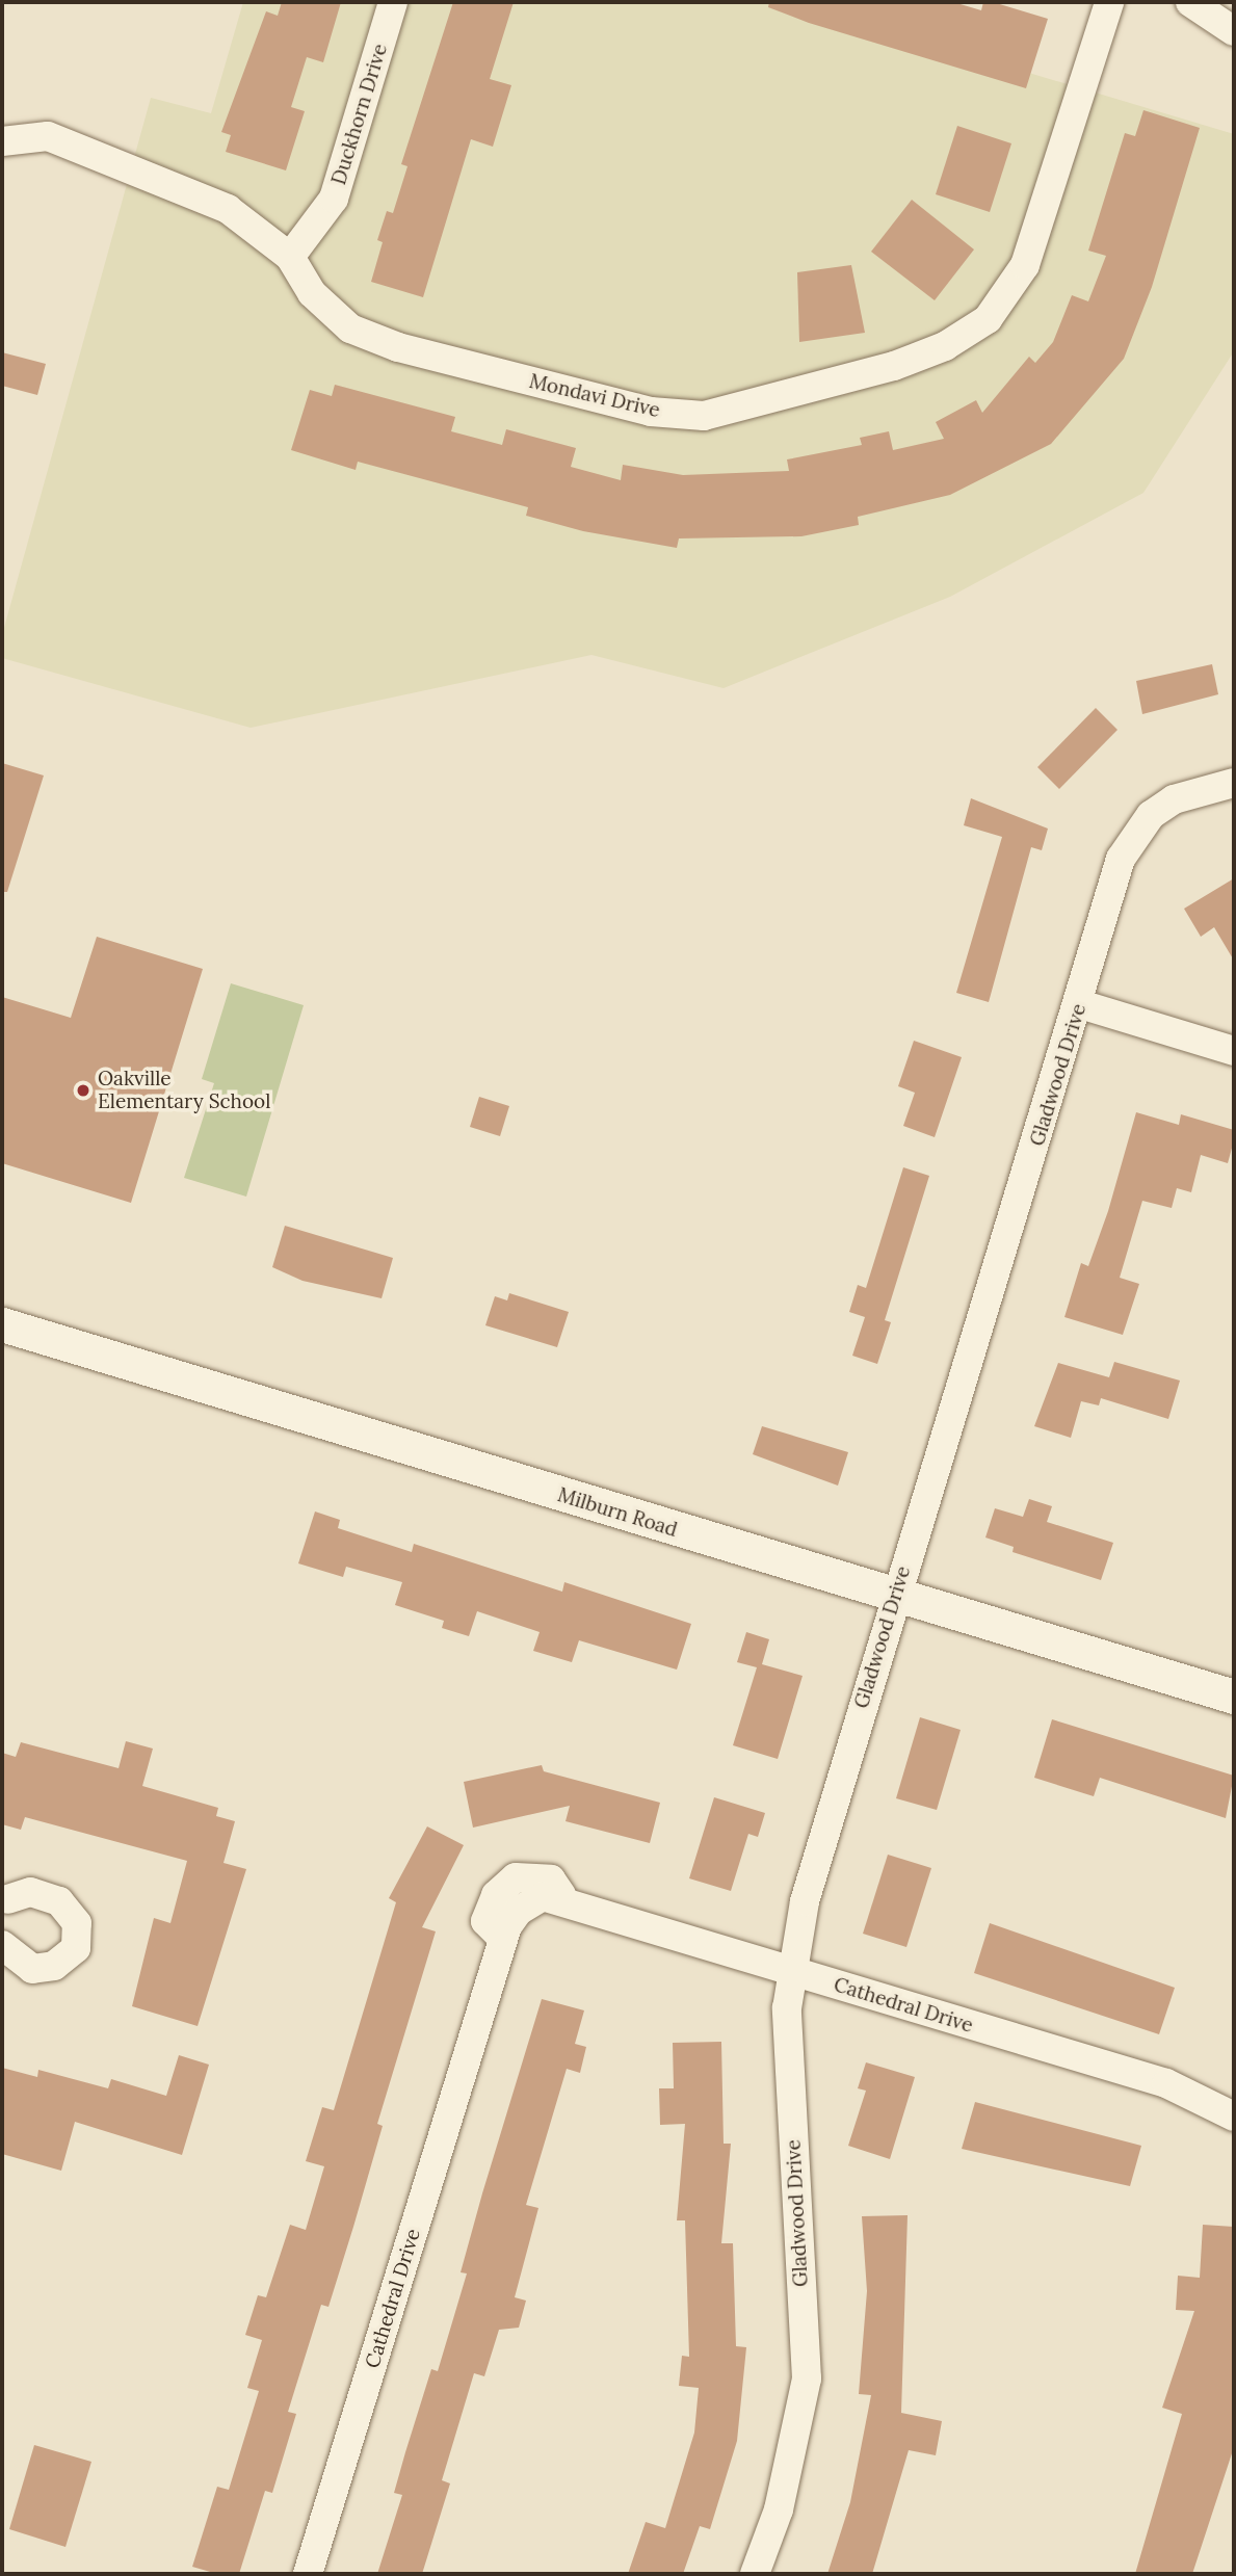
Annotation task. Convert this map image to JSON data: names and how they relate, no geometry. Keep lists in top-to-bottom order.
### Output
{
  "streets": {
    "street": [
      "Duckhorn Drive",
      "Mondavi Drive",
      "Gladwood Drive",
      "Milburn Road",
      "Cathedral Drive"
    ]
  },
  "crossings": [
    ["Duckhorn Drive", "Mondavi Drive"],
    ["Gladwood Drive", "Milburn Road"],
    ["Gladwood Drive", "Cathedral Drive"]
  ],
  "places": ["Oakville Elementary School"]
}
